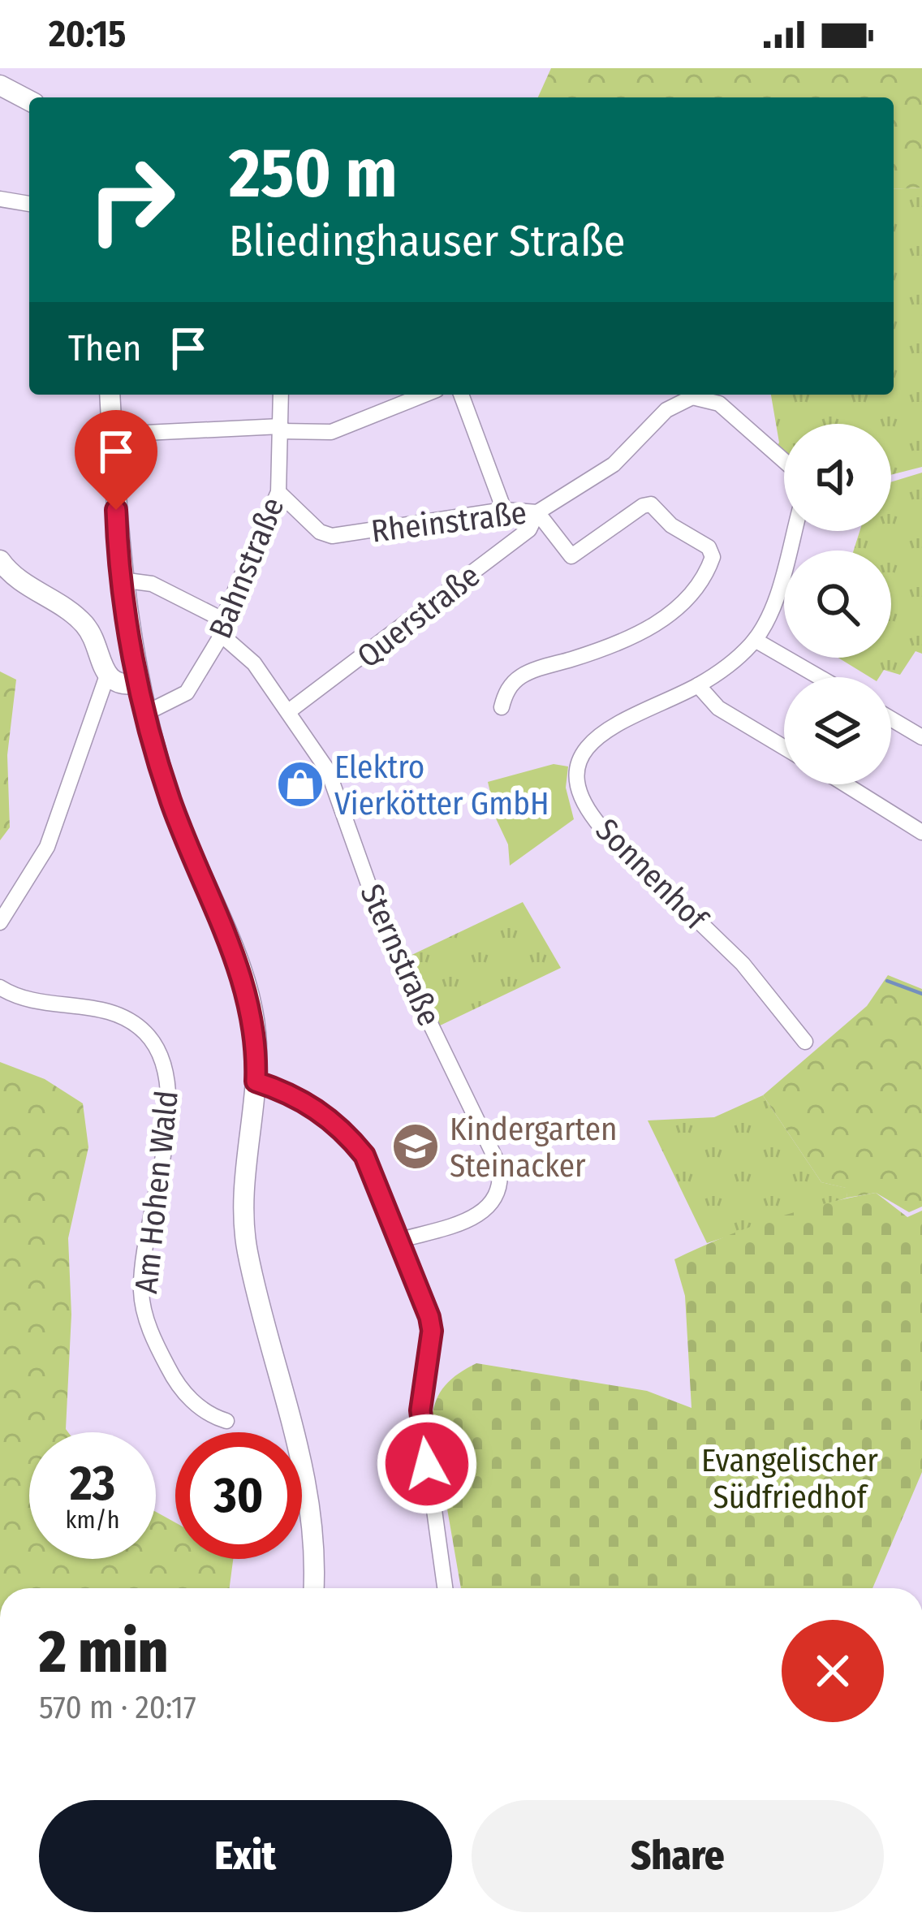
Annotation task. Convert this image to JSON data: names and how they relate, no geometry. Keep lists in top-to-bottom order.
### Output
{
  "streets": {
    "street": [
      "Rheinstraße",
      "Bahnstraße",
      "Querstraße",
      "Sonnenhof",
      "Sternstraße",
      "Am Hohen Wald"
    ]
  },
  "crossings": [
    ["Rheinstraße", "Bahnstraße"],
    ["Rheinstraße", "Querstraße"],
    ["Bahnstraße", "Sternstraße"],
    ["Querstraße", "Sternstraße"]
  ],
  "parks": ["Evangelischer Südfriedhof"],
  "places": {
    "shop": ["Elektro Vierkötter GmbH"],
    "school or university": ["Kindergarten Steinacker"]
  },
  "page": {
    "status": "20:15",
    "turn": ["250 m", "Bliedinghauser Straße"],
    "then": "Then",
    "speed": "23 km/h",
    "limit": "30",
    "heading": ["2 min", "570 m · 20:17"],
    "buttons": ["Exit", "Share"]
  }
}
